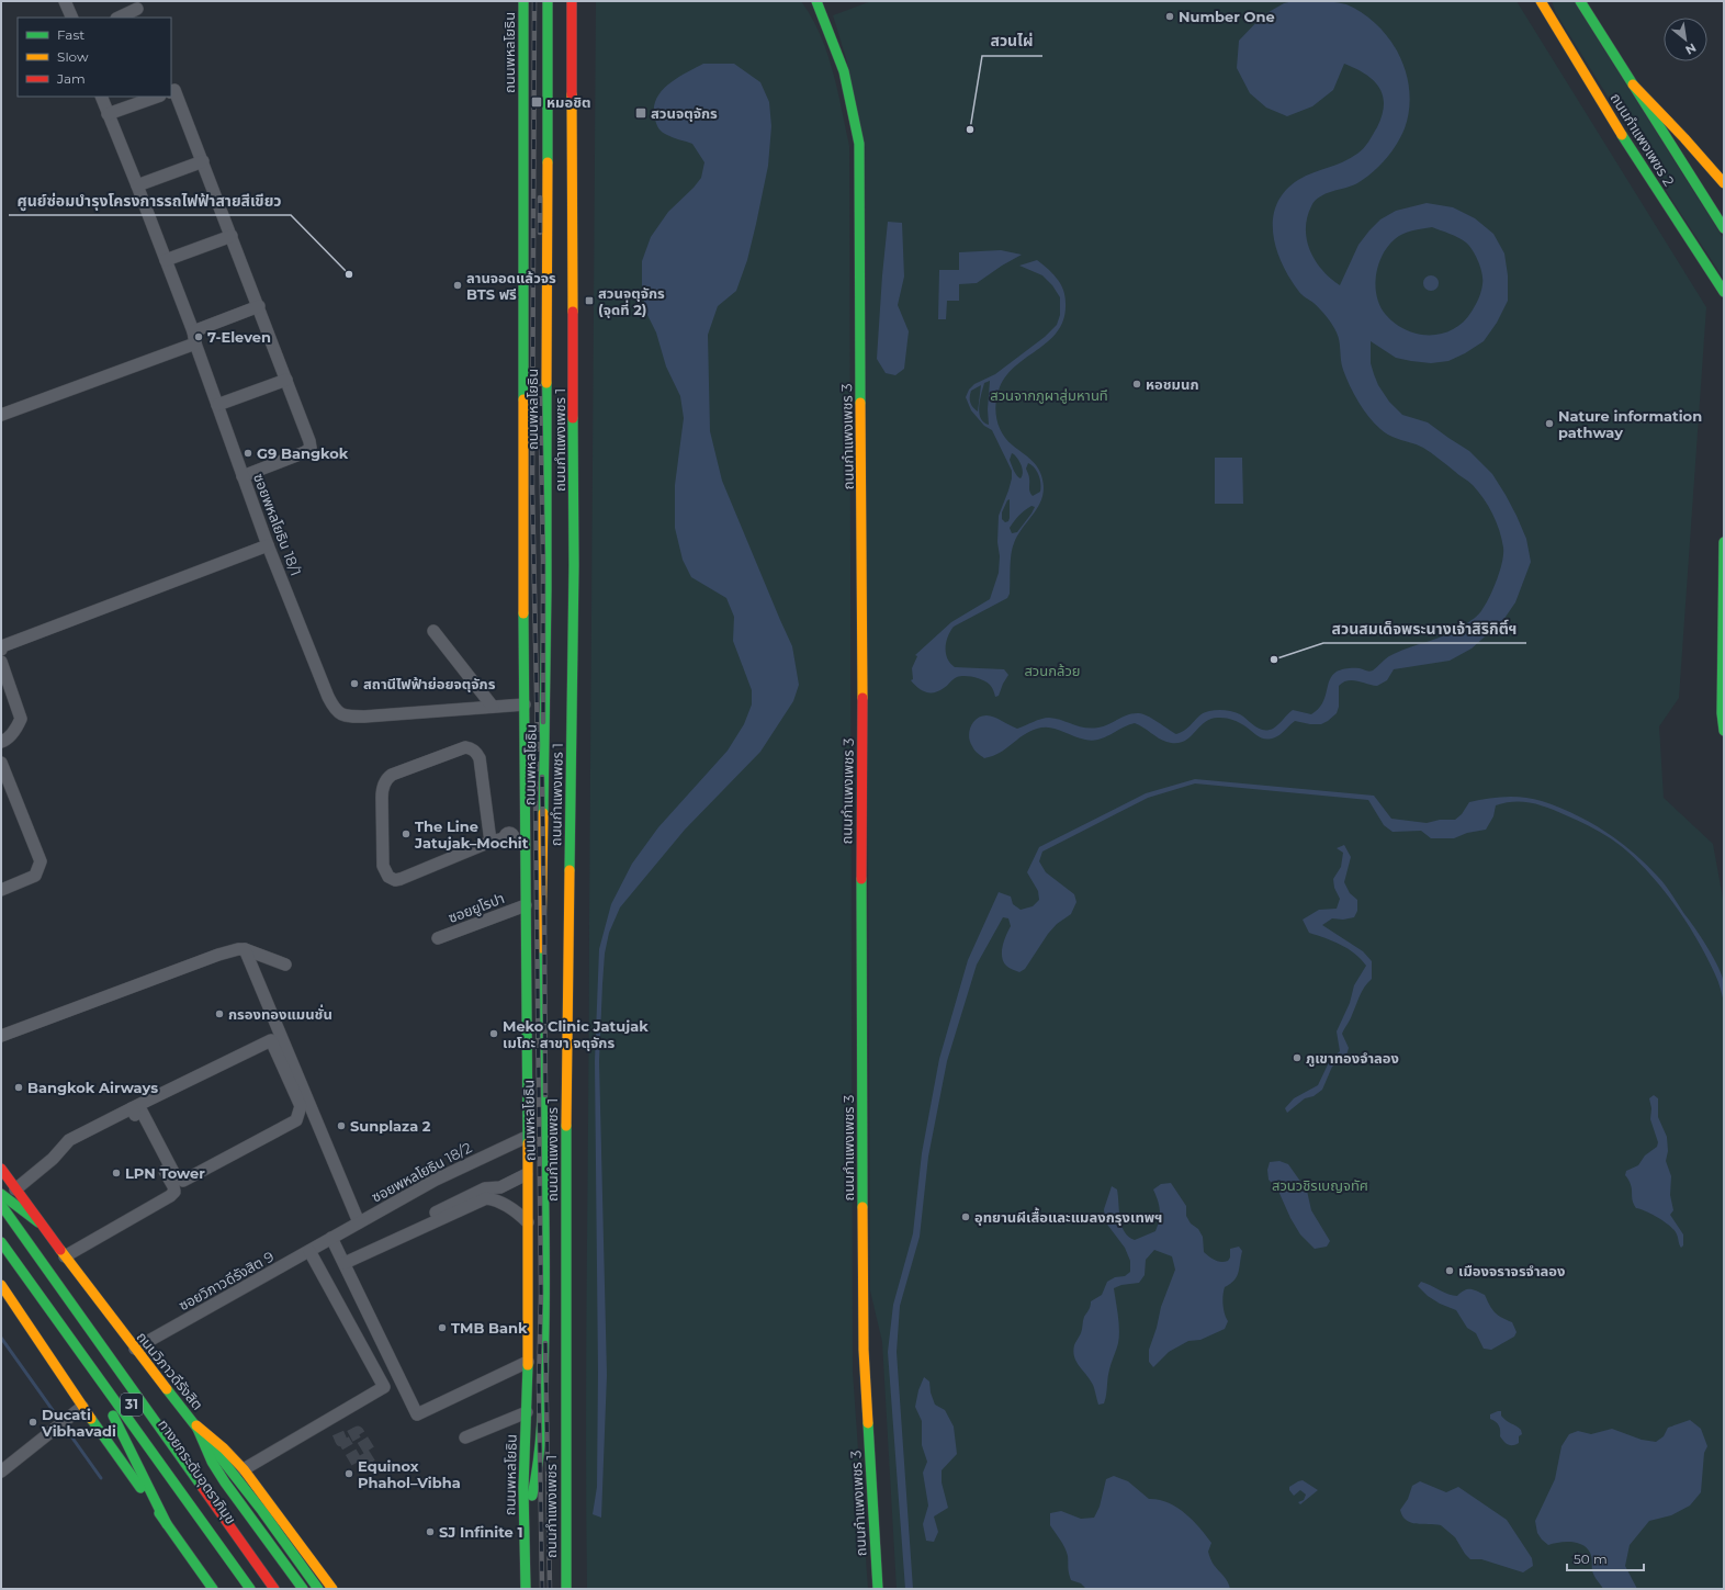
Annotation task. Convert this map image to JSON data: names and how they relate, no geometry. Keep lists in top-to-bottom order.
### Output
{
  "streets": {
    "main road": [
      "ถนนพหลโยธิน",
      "ถนนกำแพงเพชร 2",
      "ถนนกำแพงเพชร 3",
      "ถนนกำแพงเพชร 1",
      "ถนนวิภาวดีรังสิต",
      "31",
      "ทางยกระดับอุตราภิมุข"
    ],
    "street": [
      "ซอยพหลโยธิน 18/1",
      "ซอยยูโรปา",
      "ซอยพหลโยธิน 18/2",
      "ซอยวิภาวดีรังสิต 9"
    ]
  },
  "crossings": [
    ["ถนนพหลโยธิน", "ซอยพหลโยธิน 18/1"],
    ["ถนนพหลโยธิน", "ซอยยูโรปา"],
    ["ถนนพหลโยธิน", "ซอยพหลโยธิน 18/2"],
    ["ซอยพหลโยธิน 18/2", "ซอยวิภาวดีรังสิต 9"],
    ["ซอยวิภาวดีรังสิต 9", "ถนนวิภาวดีรังสิต"]
  ],
  "parks": ["สวนจากภูผาสู่มหานที", "สวนกล้วย", "สวนวชิรเบญจทัศ"],
  "places": {
    "other": [
      "Number One",
      "สวนไผ่",
      "ศูนย์ซ่อมบำรุงโครงการรถไฟฟ้าสายสีเขียว",
      "ลานจอดแล้วจร BTS ฟรี",
      "7-Eleven",
      "หอชมนก",
      "Nature information pathway",
      "G9 Bangkok",
      "สวนสมเด็จพระนางเจ้าสิริกิติ์ฯ",
      "สถานีไฟฟ้าย่อยจตุจักร",
      "The Line Jatujak–Mochit",
      "กรองทองแมนชั่น",
      "Meko Clinic Jatujak เมโกะ สาขา จตุจักร",
      "ภูเขาทองจำลอง",
      "Bangkok Airways",
      "Sunplaza 2",
      "LPN Tower",
      "อุทยานผีเสื้อและแมลงกรุงเทพฯ",
      "เมืองจราจรจำลอง",
      "TMB Bank",
      "Ducati Vibhavadi",
      "Equinox Phahol–Vibha",
      "SJ Infinite 1"
    ],
    "transit": ["หมอชิต", "สวนจตุจักร", "สวนจตุจักร (จุดที่ 2)"]
  },
  "legend": ["Fast", "Slow", "Jam"],
  "scale_bar": "50 m",
  "north": "bottom right"
}
